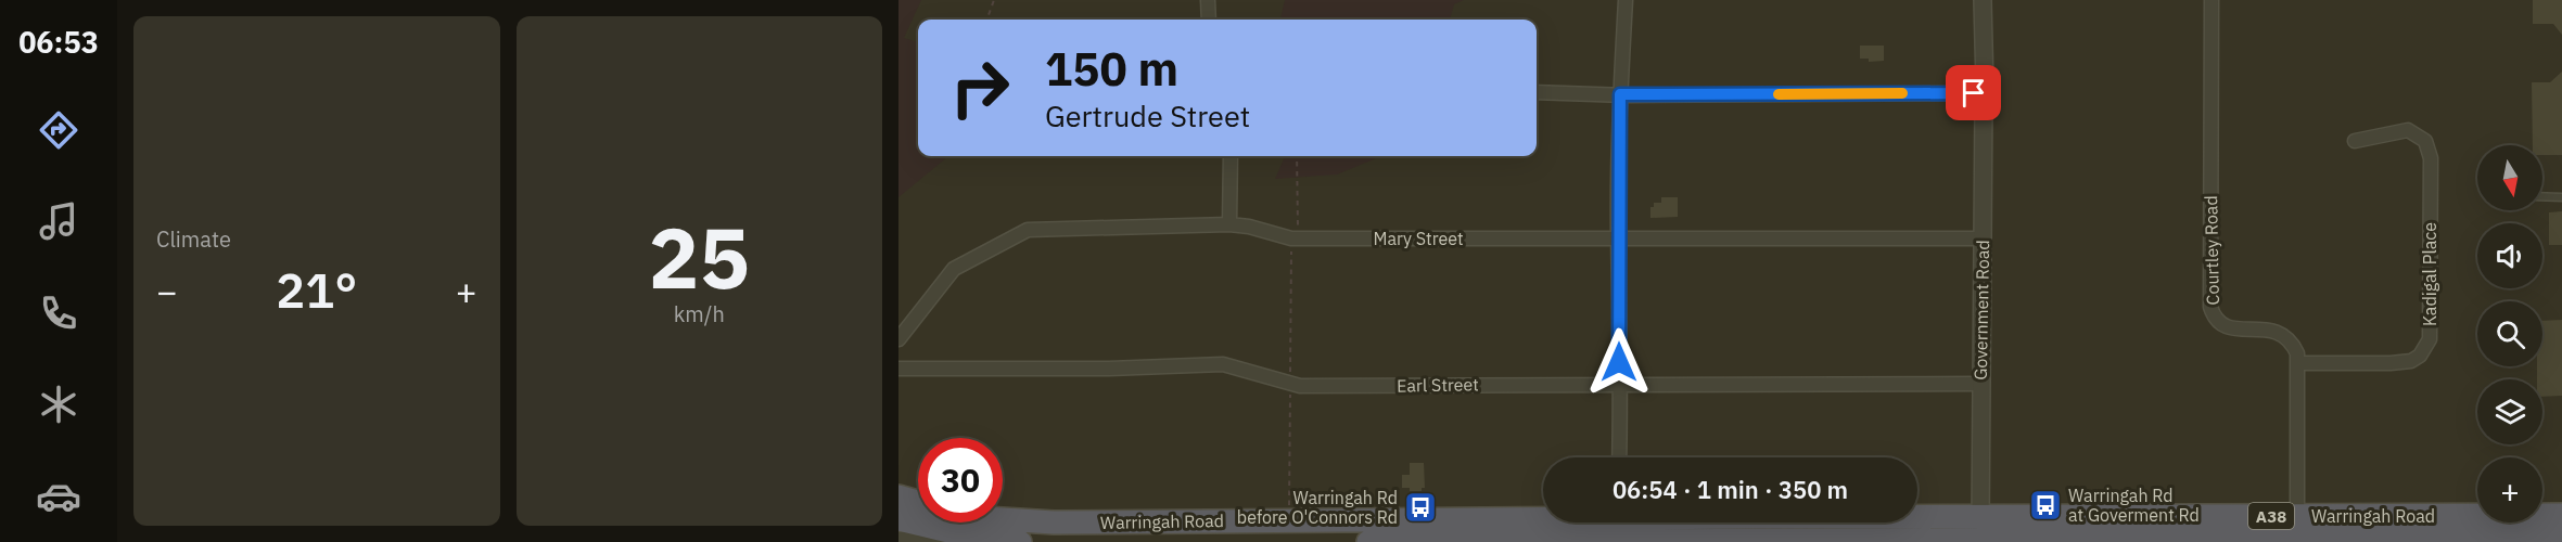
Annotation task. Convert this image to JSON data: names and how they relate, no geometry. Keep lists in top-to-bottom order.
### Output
{
  "streets": {
    "highway": ["A38", "Warringah Road"],
    "street": [
      "Mary Street",
      "Courtley Road",
      "Kadigal Place",
      "Government Road",
      "Earl Street"
    ]
  },
  "crossings": [
    ["Mary Street", "Government Road"],
    ["Courtley Road", "Kadigal Place"],
    ["Courtley Road", "Warringah Road"],
    ["Government Road", "Earl Street"],
    ["Government Road", "Warringah Road"]
  ],
  "places": {
    "bus stop": ["Warringah Rd at Goverment Rd", "Warringah Rd before O'Connors Rd"]
  },
  "north": "bottom",
  "page": {
    "tabs": "06:53",
    "tile": [
      "Climate",
      ["25", "km/h"]
    ],
    "turn": ["150 m", "Gertrude Street"],
    "map_buttons": "+",
    "heat": ["−", "21°", "+"],
    "limit": "30",
    "trip": "06:54 · 1 min · 350 m"
  }
}
